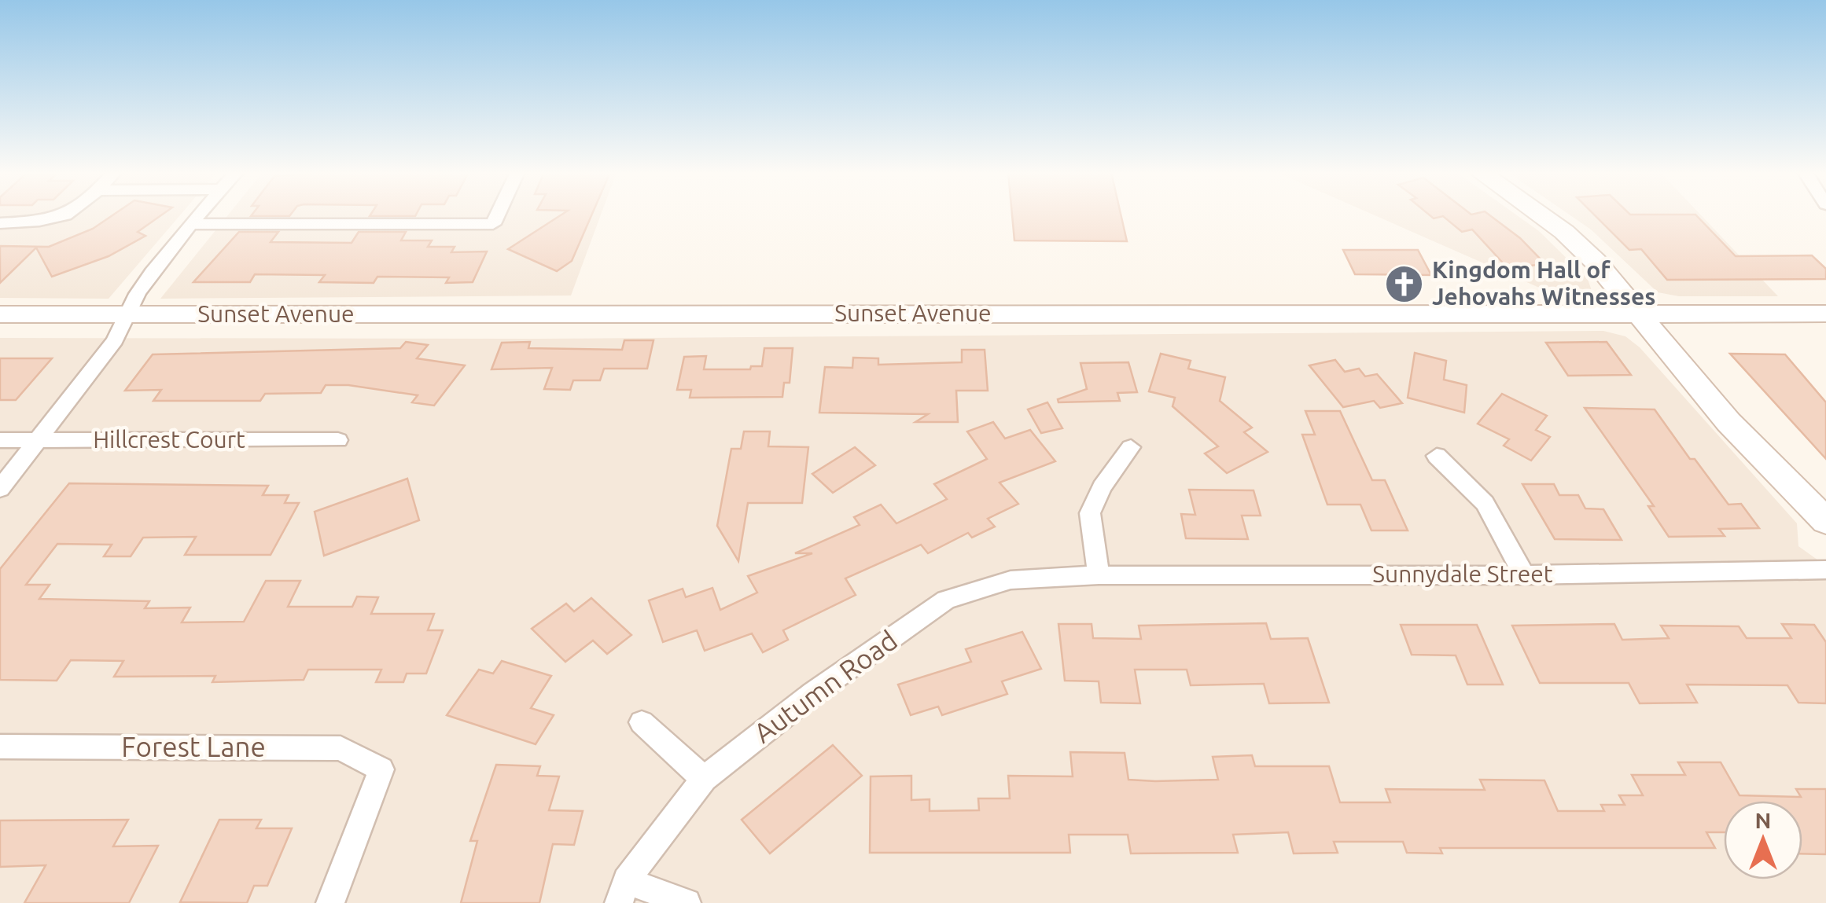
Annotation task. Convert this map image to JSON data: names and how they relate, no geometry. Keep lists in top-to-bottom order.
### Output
{
  "streets": {
    "main road": ["Sunset Avenue"],
    "street": [
      "Hillcrest Court",
      "Sunnydale Street",
      "Autumn Road",
      "Forest Lane"
    ]
  },
  "crossings": [
    ["Sunnydale Street", "Autumn Road"]
  ],
  "places": {
    "church": ["Kingdom Hall of Jehovahs Witnesses"]
  },
  "north": "top"
}
